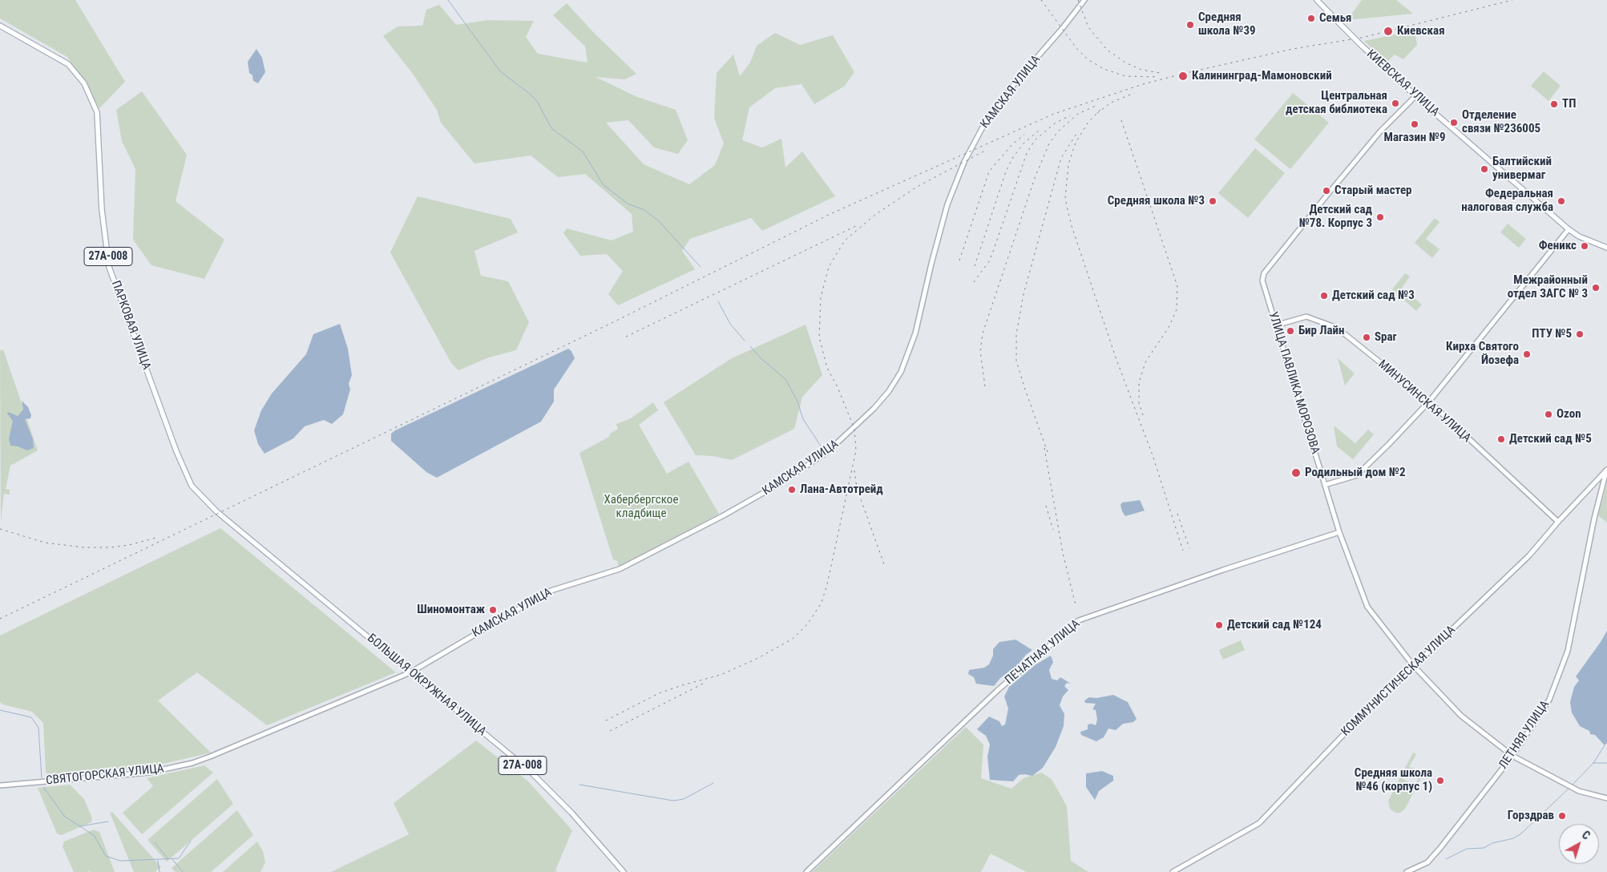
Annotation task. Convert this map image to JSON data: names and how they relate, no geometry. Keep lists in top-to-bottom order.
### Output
{
  "streets": {
    "main road": [
      "КИЕВСКАЯ УЛИЦА",
      "27А-008",
      "ПАРКОВАЯ УЛИЦА",
      "БОЛЬШАЯ ОКРУЖНАЯ УЛИЦА"
    ],
    "street": [
      "КАМСКАЯ УЛИЦА",
      "УЛИЦА ПАВЛИКА МОРОЗОВА",
      "МИНУСИНСКАЯ УЛИЦА",
      "ПЕЧАТНАЯ УЛИЦА",
      "КОММУНИСТИЧЕСКАЯ УЛИЦА",
      "ЛЕТНЯЯ УЛИЦА",
      "СВЯТОГОРСКАЯ УЛИЦА"
    ]
  },
  "crossings": [
    ["КИЕВСКАЯ УЛИЦА", "УЛИЦА ПАВЛИКА МОРОЗОВА"],
    ["КАМСКАЯ УЛИЦА", "БОЛЬШАЯ ОКРУЖНАЯ УЛИЦА"],
    ["КАМСКАЯ УЛИЦА", "СВЯТОГОРСКАЯ УЛИЦА"],
    ["ПАРКОВАЯ УЛИЦА", "БОЛЬШАЯ ОКРУЖНАЯ УЛИЦА"],
    ["УЛИЦА ПАВЛИКА МОРОЗОВА", "МИНУСИНСКАЯ УЛИЦА"],
    ["УЛИЦА ПАВЛИКА МОРОЗОВА", "ПЕЧАТНАЯ УЛИЦА"],
    ["УЛИЦА ПАВЛИКА МОРОЗОВА", "КОММУНИСТИЧЕСКАЯ УЛИЦА"],
    ["УЛИЦА ПАВЛИКА МОРОЗОВА", "ЛЕТНЯЯ УЛИЦА"],
    ["МИНУСИНСКАЯ УЛИЦА", "КОММУНИСТИЧЕСКАЯ УЛИЦА"],
    ["КОММУНИСТИЧЕСКАЯ УЛИЦА", "ЛЕТНЯЯ УЛИЦА"]
  ],
  "parks": ["Хабербергское кладбище"],
  "places": [
    "Семья",
    "Средняя школа №39",
    "Киевская",
    "Калининград-Мамоновский",
    "Центральная детская библиотека",
    "ТП",
    "Отделение связи №236005",
    "Магазин №9",
    "Балтийский универмаг",
    "Старый мастер",
    "Средняя школа №3",
    "Федеральная налоговая служба",
    "Детский сад №78. Корпус 3",
    "Феникс",
    "Межрайонный отдел ЗАГС № 3",
    "Детский сад №3",
    "Бир Лайн",
    "ПТУ №5",
    "Spar",
    "Кирха Святого Йозефа",
    "Ozon",
    "Детский сад №5",
    "Родильный дом №2",
    "Лана-Автотрейд",
    "Шиномонтаж",
    "Детский сад №124",
    "Средняя школа №46 (корпус 1)",
    "Горздрав"
  ],
  "north": "top right"
}
